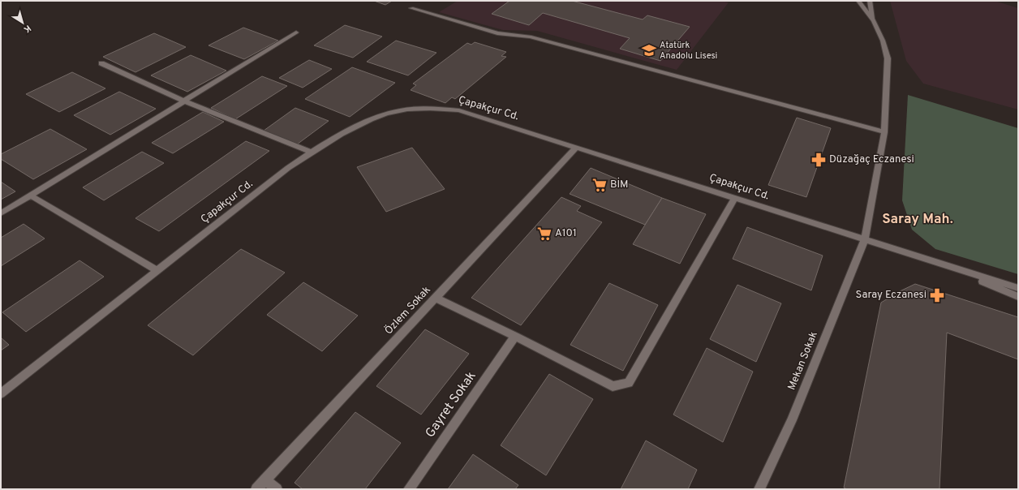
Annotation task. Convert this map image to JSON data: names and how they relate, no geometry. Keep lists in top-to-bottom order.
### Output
{
  "streets": {
    "street": [
      "Çapakçur Cd.",
      "Özlem Sokak",
      "Mekan Sokak",
      "Gayret Sokak"
    ]
  },
  "crossings": [
    ["Çapakçur Cd.", "Özlem Sokak"],
    ["Çapakçur Cd.", "Mekan Sokak"]
  ],
  "districts": ["Saray Mah."],
  "places": {
    "school or university": ["Atatürk Anadolu Lisesi"],
    "pharmacy": ["Düzağaç Eczanesi", "Saray Eczanesi"],
    "supermarket": ["BİM", "A101"]
  },
  "north": "bottom right"
}
